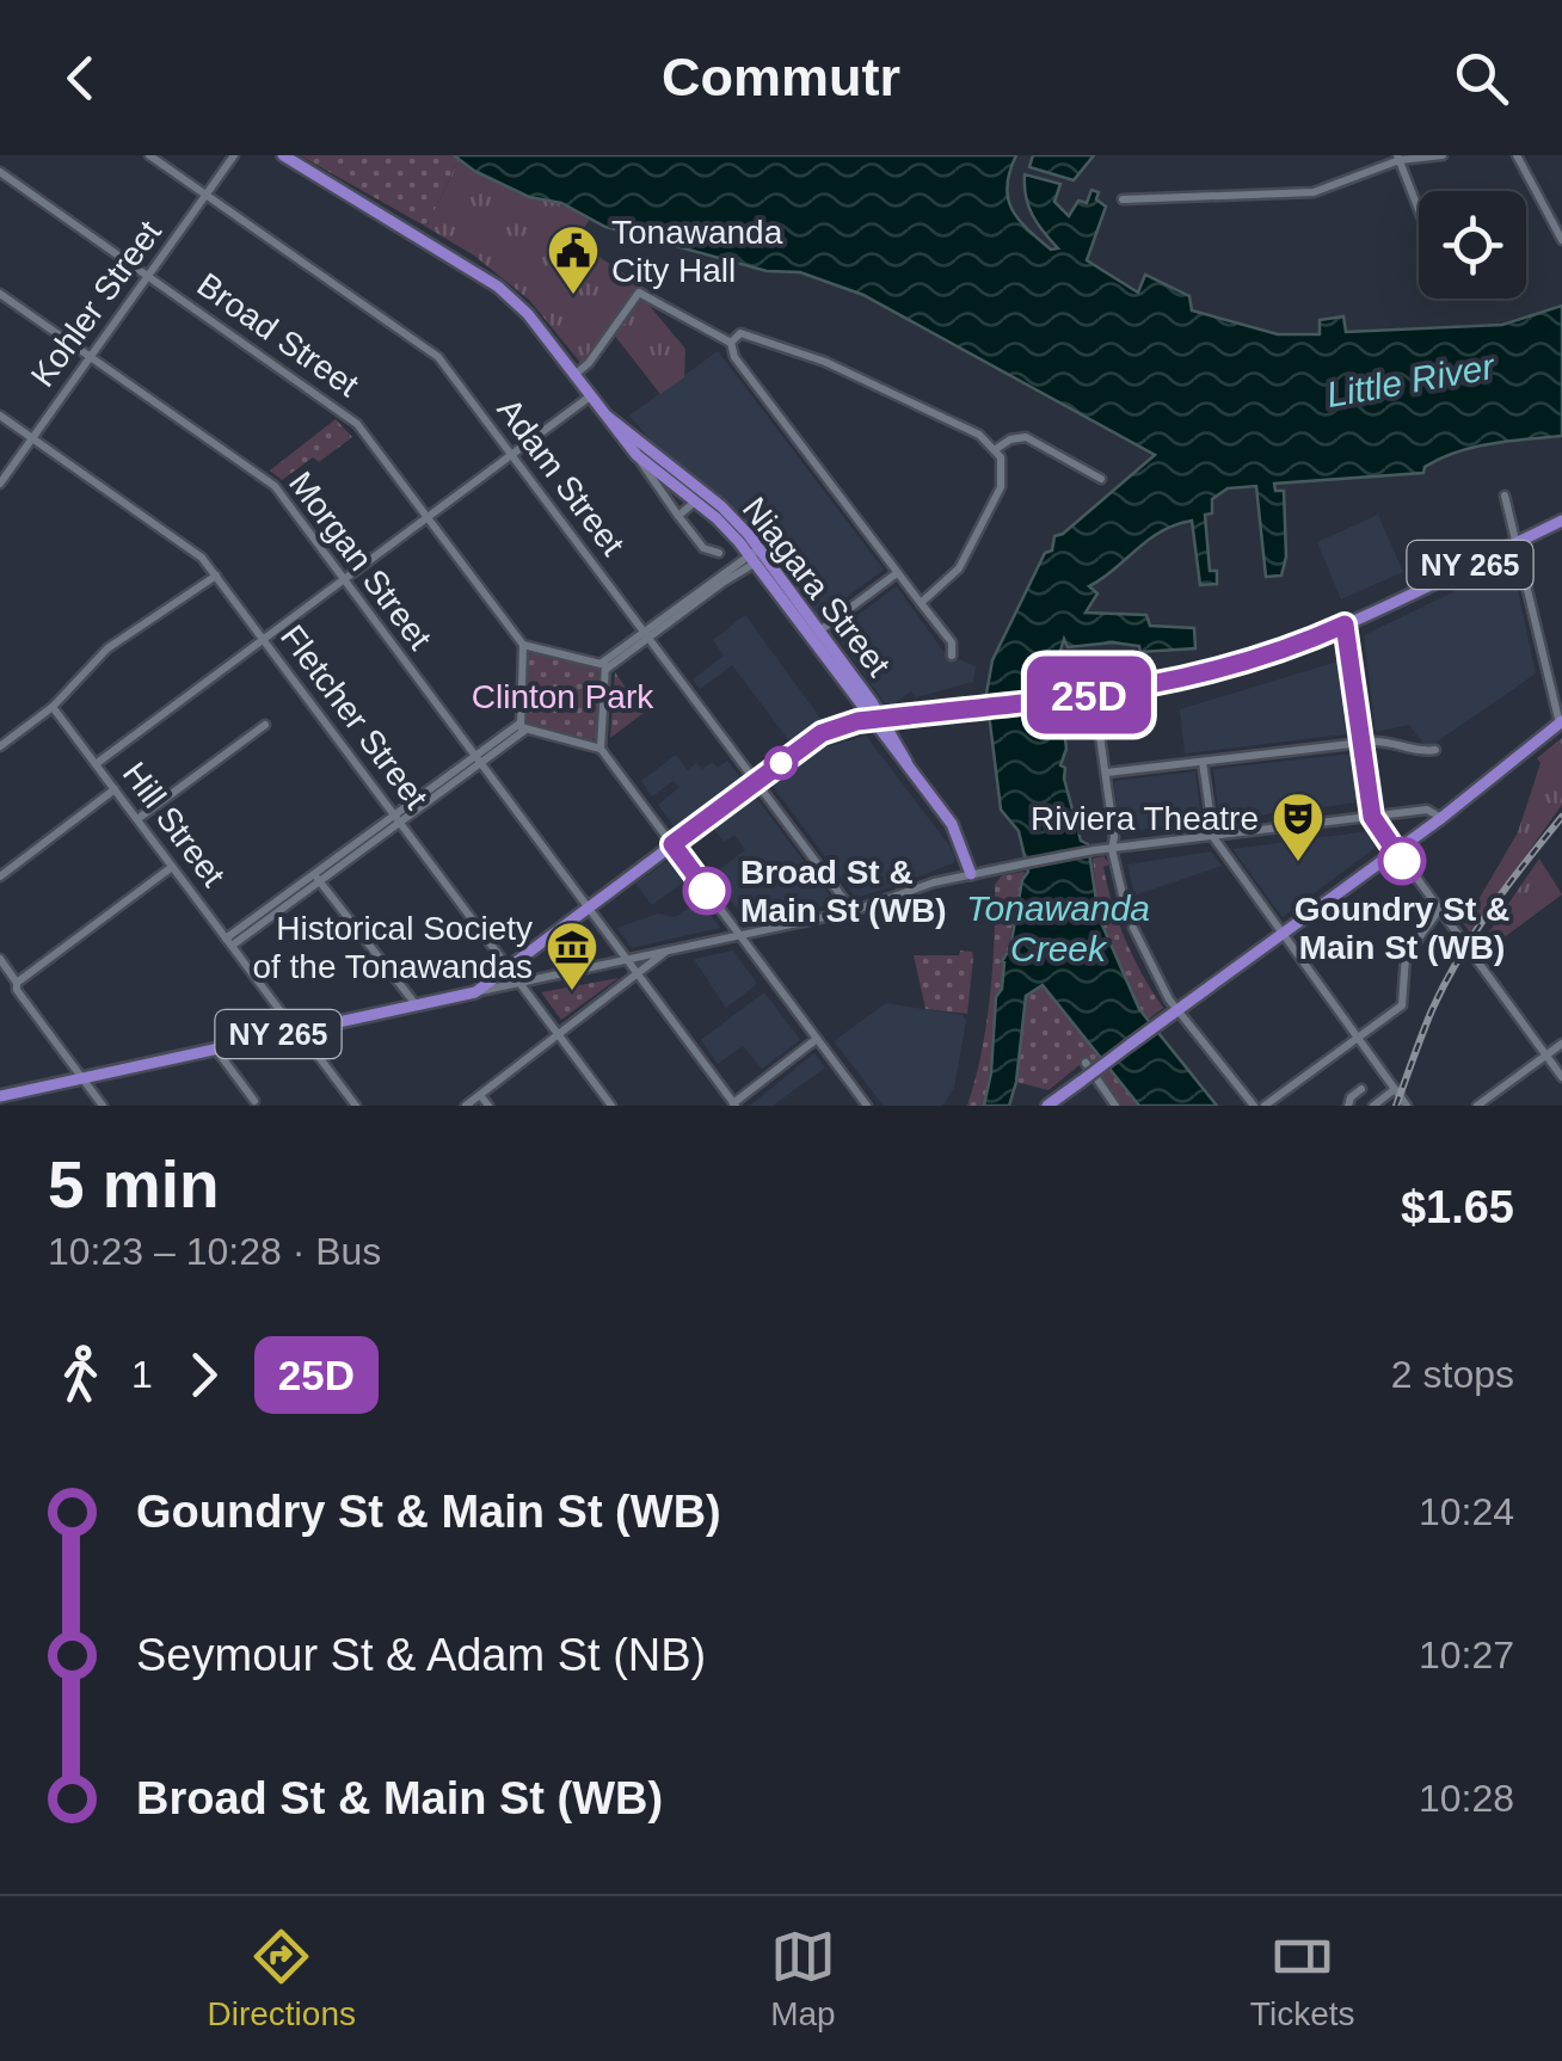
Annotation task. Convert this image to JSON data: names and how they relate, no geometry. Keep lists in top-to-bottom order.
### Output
{
  "streets": {
    "main road": ["NY 265", "Niagara Street"],
    "street": [
      "Kohler Street",
      "Broad Street",
      "Adam Street",
      "Morgan Street",
      "Fletcher Street",
      "Hill Street"
    ]
  },
  "crossings": [
    ["Kohler Street", "Broad Street"],
    ["Kohler Street", "Adam Street"],
    ["Kohler Street", "Morgan Street"],
    ["Kohler Street", "Fletcher Street"],
    ["Adam Street", "NY 265"],
    ["Morgan Street", "NY 265"],
    ["NY 265", "Niagara Street"],
    ["NY 265", "Fletcher Street"],
    ["NY 265", "Hill Street"]
  ],
  "water": ["Little River", "Tonawanda Creek"],
  "parks": ["Clinton Park"],
  "places": {
    "public building": ["Tonawanda City Hall"],
    "other": ["Goundry St & Main St (WB)", "Broad St & Main St (WB)"],
    "theatre": ["Riviera Theatre"],
    "museum": ["Historical Society of the Tonawandas"]
  },
  "lines": ["bus line 25D"],
  "page": {
    "header": "Commutr",
    "on_map": "25D",
    "heading": ["5 min", "10:23 – 10:28 · Bus", "$1.65"],
    "legs": ["1", "25D", "2 stops"],
    "list": [
      {
        "name": "Goundry St & Main St (WB)",
        "value": "10:24"
      },
      {
        "name": "Seymour St & Adam St (NB)",
        "value": "10:27"
      },
      {
        "name": "Broad St & Main St (WB)",
        "value": "10:28"
      }
    ],
    "tabs": ["Directions", "Map", "Tickets"]
  }
}
